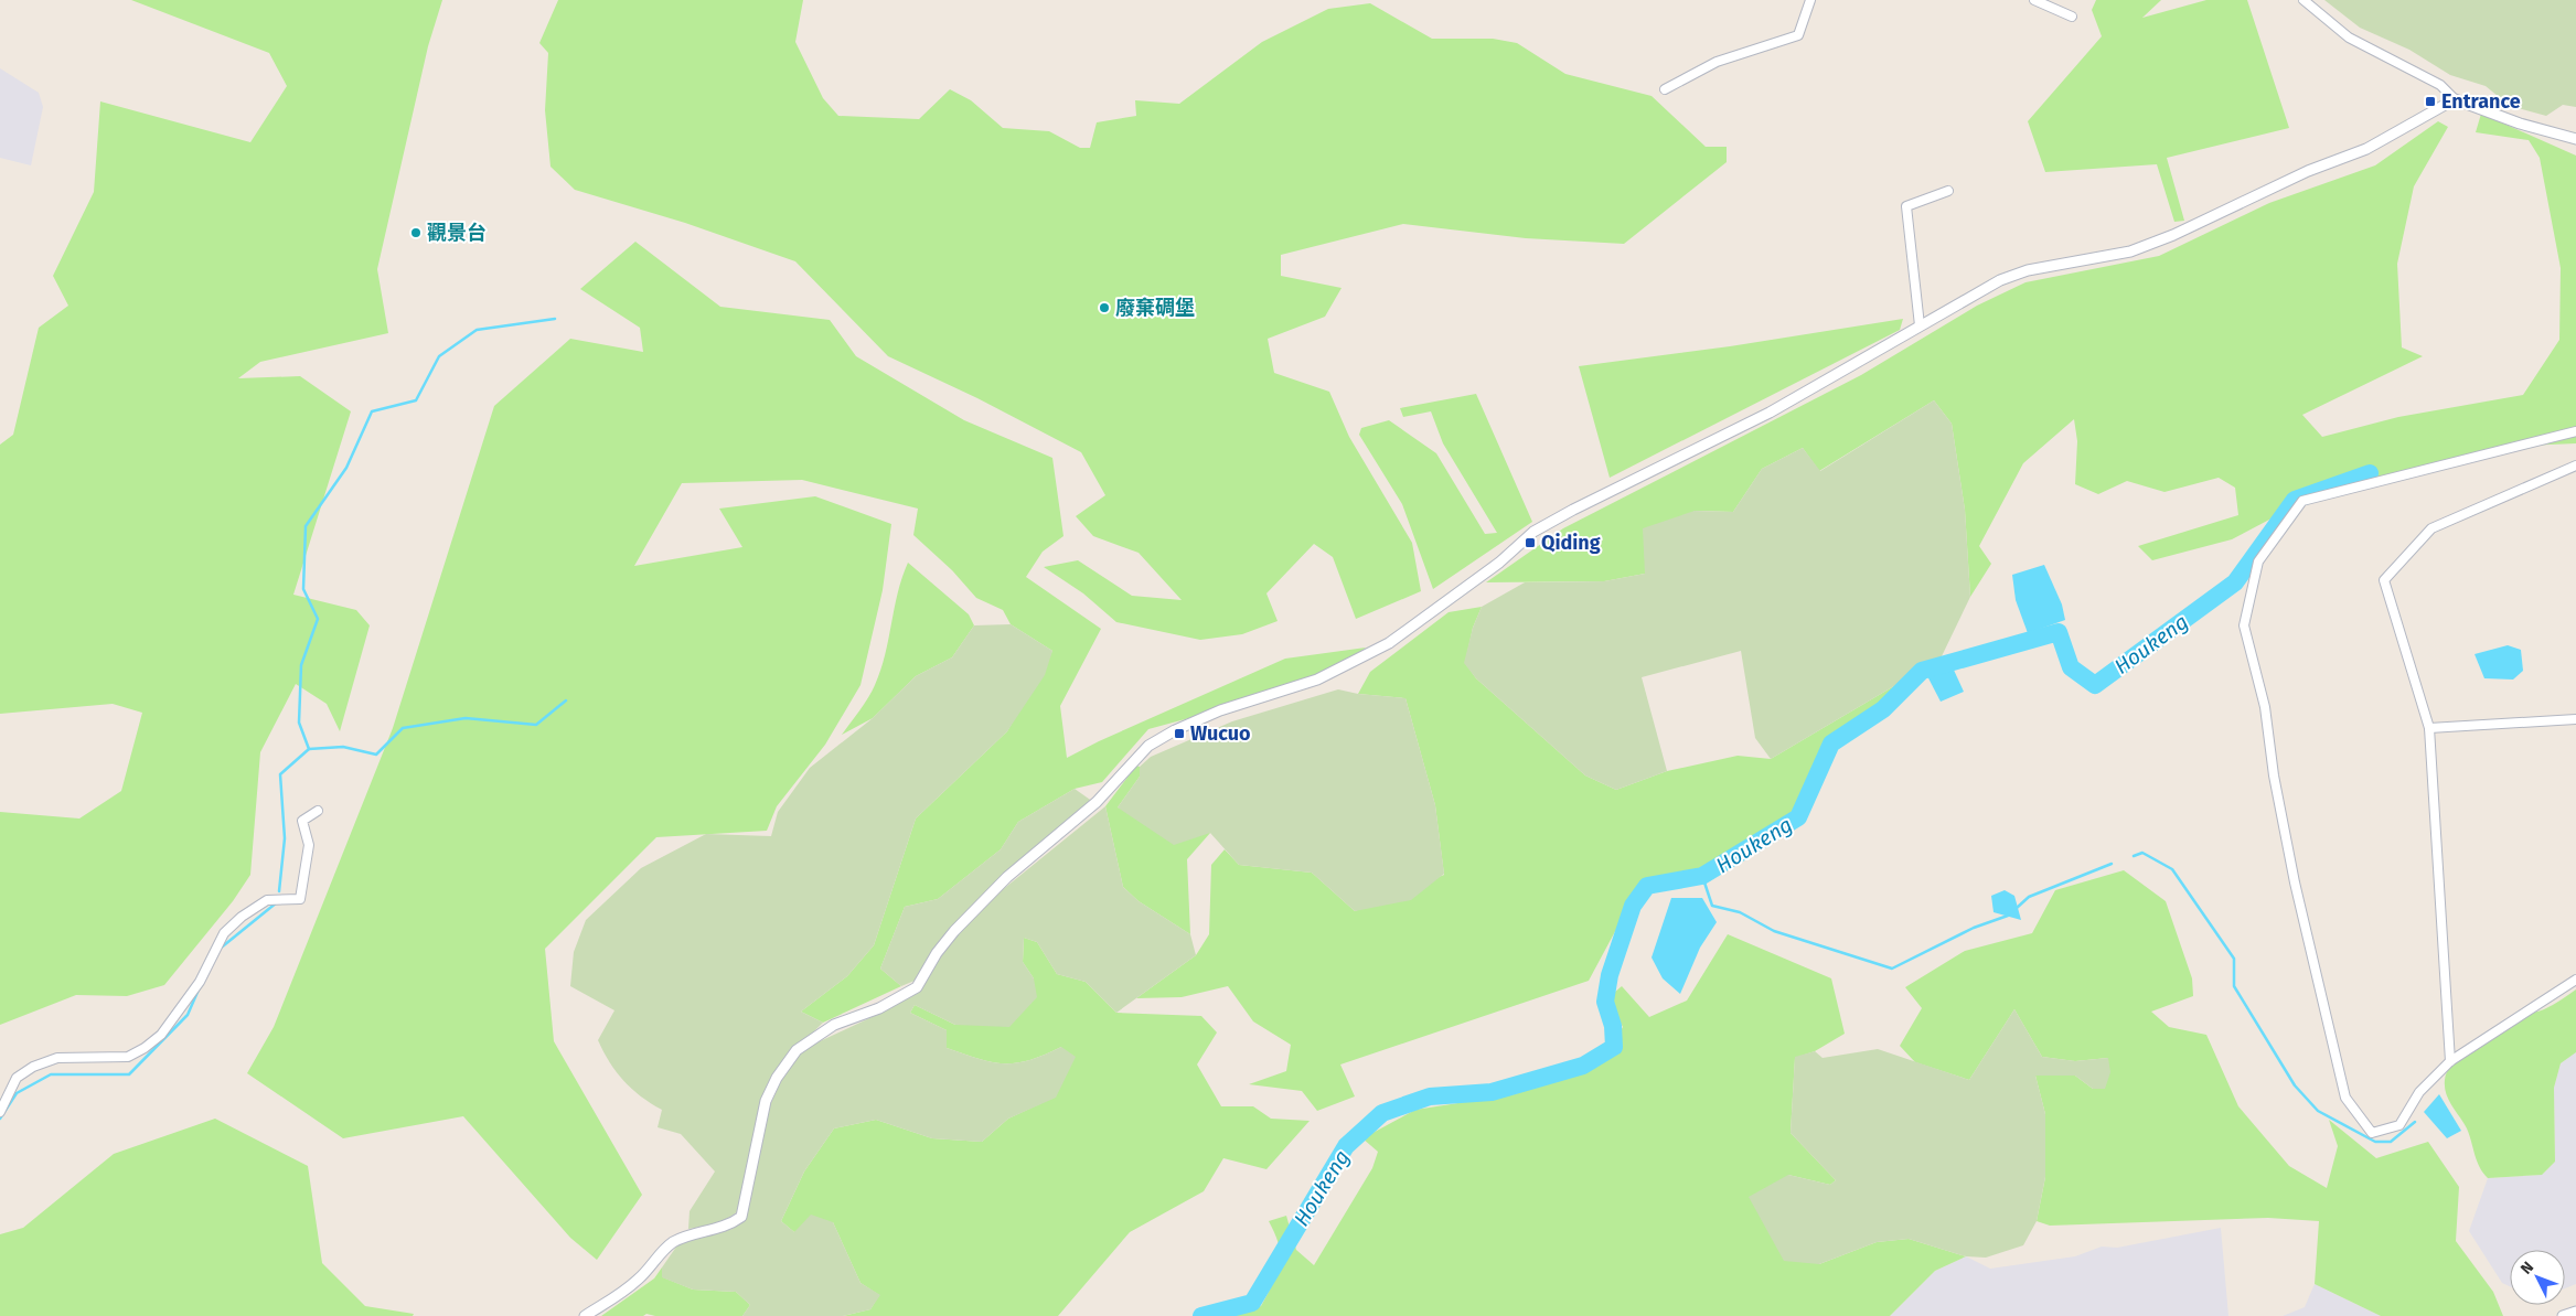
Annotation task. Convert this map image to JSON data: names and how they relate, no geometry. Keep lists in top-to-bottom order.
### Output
{
  "water": ["Houkeng"],
  "places": {
    "transit": ["Entrance", "Qiding", "Wucuo"],
    "other": ["觀景台", "廢棄碉堡"]
  },
  "north": "top left"
}
